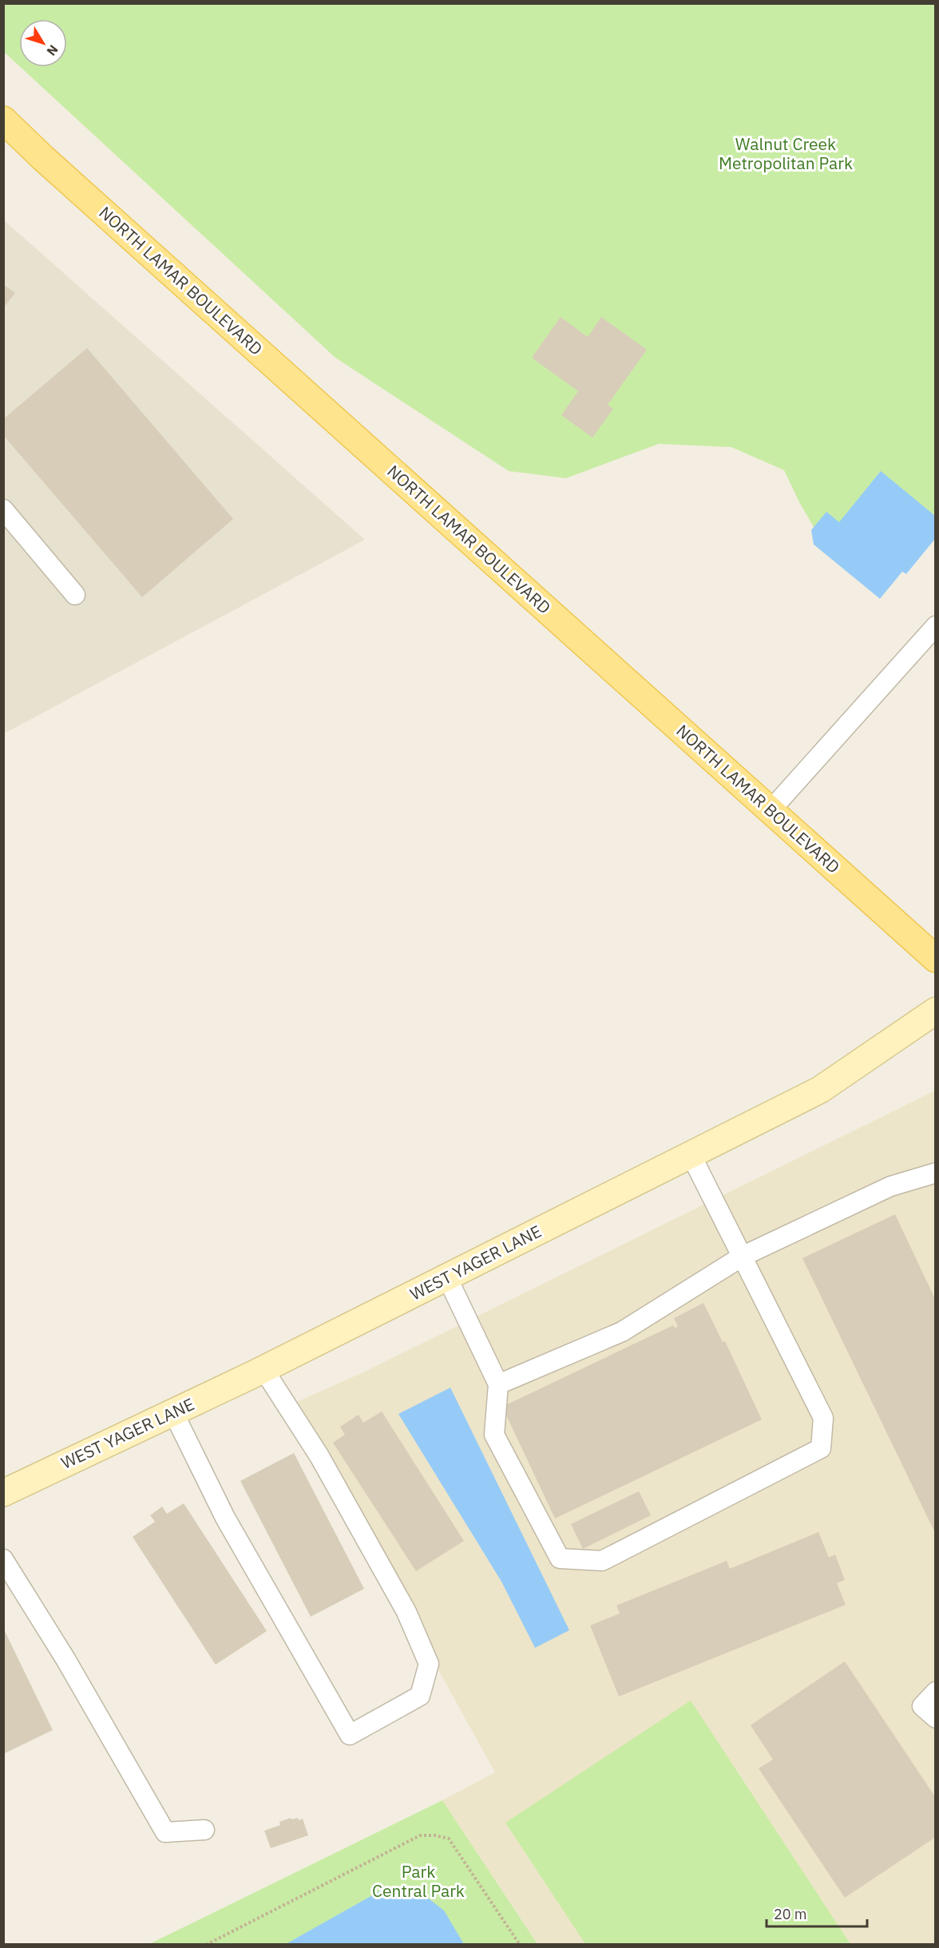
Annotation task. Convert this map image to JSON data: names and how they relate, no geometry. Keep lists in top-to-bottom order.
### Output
{
  "streets": {
    "main road": ["NORTH LAMAR BOULEVARD", "WEST YAGER LANE"]
  },
  "parks": ["Walnut Creek Metropolitan Park", "Park Central Park"],
  "scale_bar": "20 m",
  "north": "bottom right"
}
